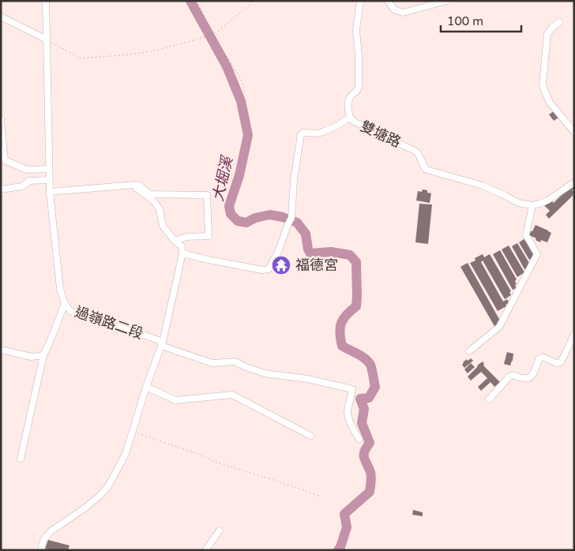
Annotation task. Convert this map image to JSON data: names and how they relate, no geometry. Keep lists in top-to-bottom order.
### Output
{
  "streets": {
    "street": ["雙塘路", "過嶺路二段"]
  },
  "water": ["大堀溪"],
  "places": {
    "temple": ["福德宮"]
  },
  "scale_bar": "100 m"
}
